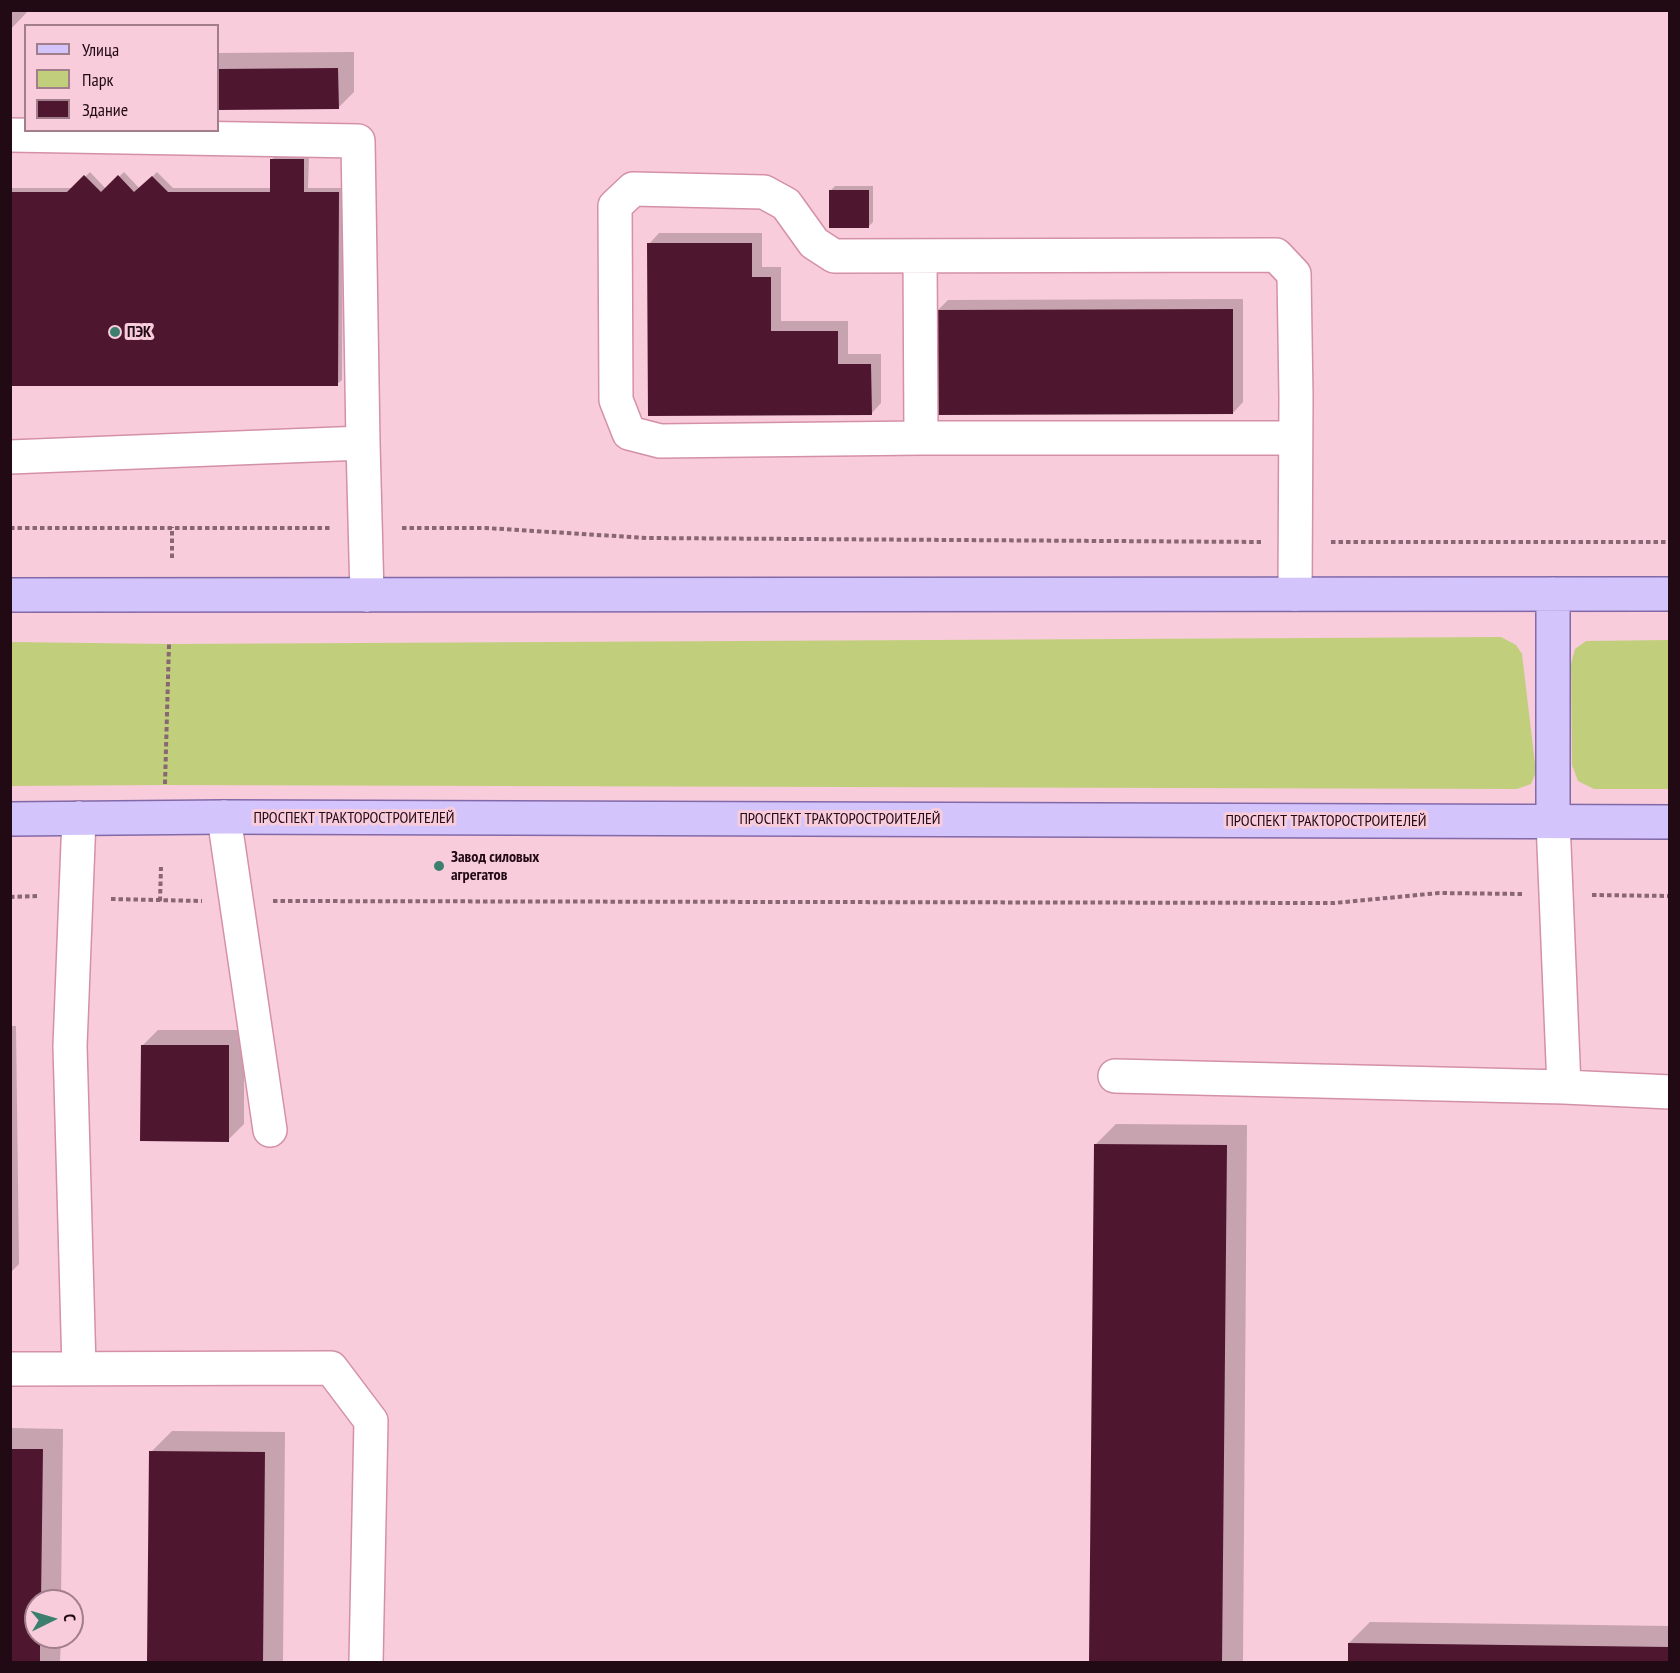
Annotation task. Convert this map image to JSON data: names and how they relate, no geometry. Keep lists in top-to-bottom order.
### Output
{
  "streets": {
    "main road": ["ПРОСПЕКТ ТРАКТОРОСТРОИТЕЛЕЙ"]
  },
  "places": ["ПЭК", "Завод силовых агрегатов"],
  "legend": ["Улица", "Парк", "Здание"],
  "north": "right"
}
